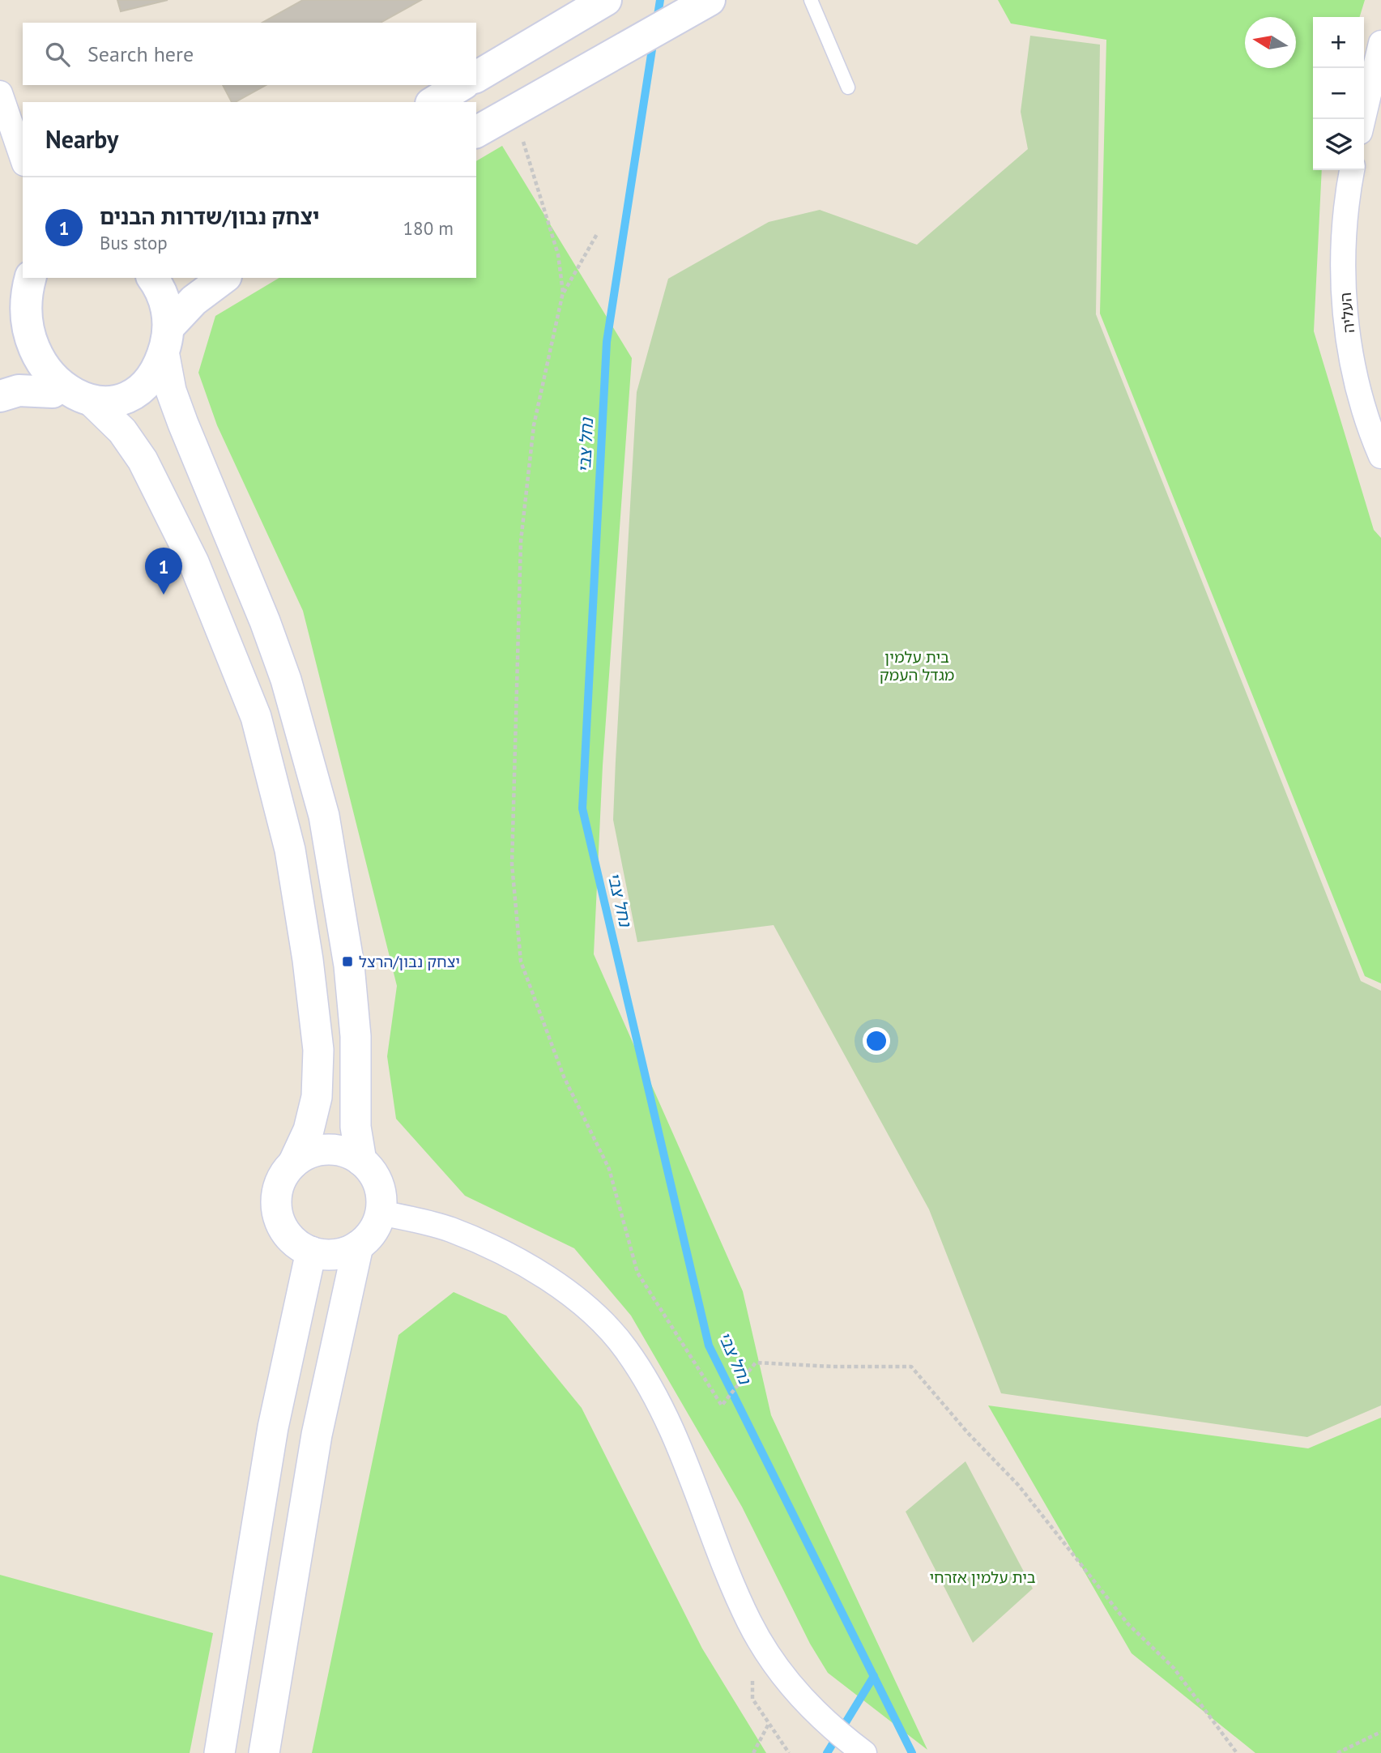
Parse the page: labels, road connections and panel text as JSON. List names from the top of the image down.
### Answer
{
  "streets": {
    "street": ["העליה"]
  },
  "water": ["נחל צבי"],
  "parks": ["בית עלמין מגדל העמק", "בית עלמין אזרחי"],
  "places": {
    "transit": ["יצחק נבון/הרצל"]
  },
  "north": "left",
  "page": {
    "map_buttons": ["+", "−"],
    "search": "Search here",
    "heading": "Nearby",
    "list": [
      {
        "mark": "1",
        "name": "יצחק נבון/שדרות הבנים",
        "note": "Bus stop",
        "value": "180 m"
      }
    ],
    "pins": "1"
  }
}
